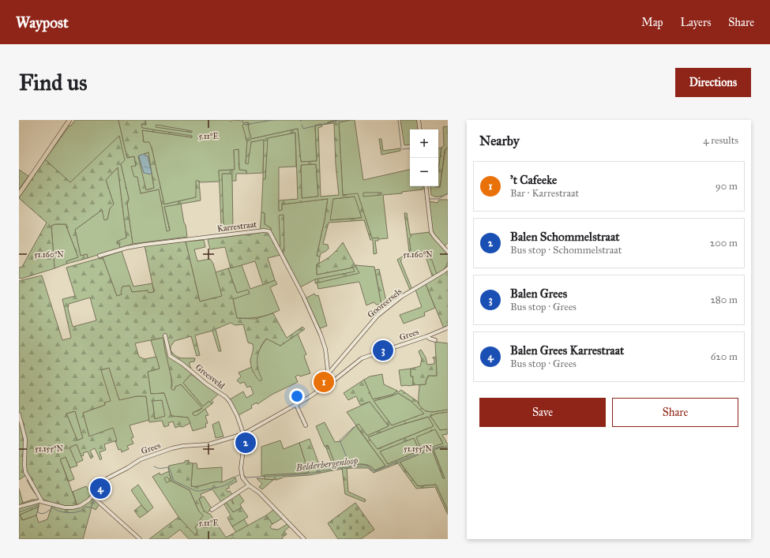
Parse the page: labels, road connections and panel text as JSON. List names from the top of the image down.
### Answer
{
  "streets": {
    "street": [
      "Karrestraat",
      "Gooreersels",
      "Grees",
      "Greesveld"
    ]
  },
  "crossings": [
    ["Karrestraat", "Gooreersels"],
    ["Karrestraat", "Grees"],
    ["Grees", "Greesveld"]
  ],
  "water": ["Belderbergenloop"],
  "page": {
    "header": "Waypost",
    "nav": ["Map", "Layers", "Share"],
    "buttons": [
      "Directions",
      ["Save", "Share"]
    ],
    "title": "Find us",
    "heading": ["Nearby", "4 results"],
    "map_buttons": ["+", "−"],
    "list": [
      {
        "mark": "1",
        "name": "'t Cafeeke",
        "note": "Bar · Karrestraat",
        "value": "90 m"
      },
      {
        "mark": "2",
        "name": "Balen Schommelstraat",
        "note": "Bus stop · Schommelstraat",
        "value": "200 m"
      },
      {
        "mark": "3",
        "name": "Balen Grees",
        "note": "Bus stop · Grees",
        "value": "280 m"
      },
      {
        "mark": "4",
        "name": "Balen Grees Karrestraat",
        "note": "Bus stop · Grees",
        "value": "620 m"
      }
    ],
    "pins": [
      "3",
      "1",
      "2",
      "4"
    ]
  },
  "coordinates": ["5.11°E", "51.160°N", "51.155°N"]
}
